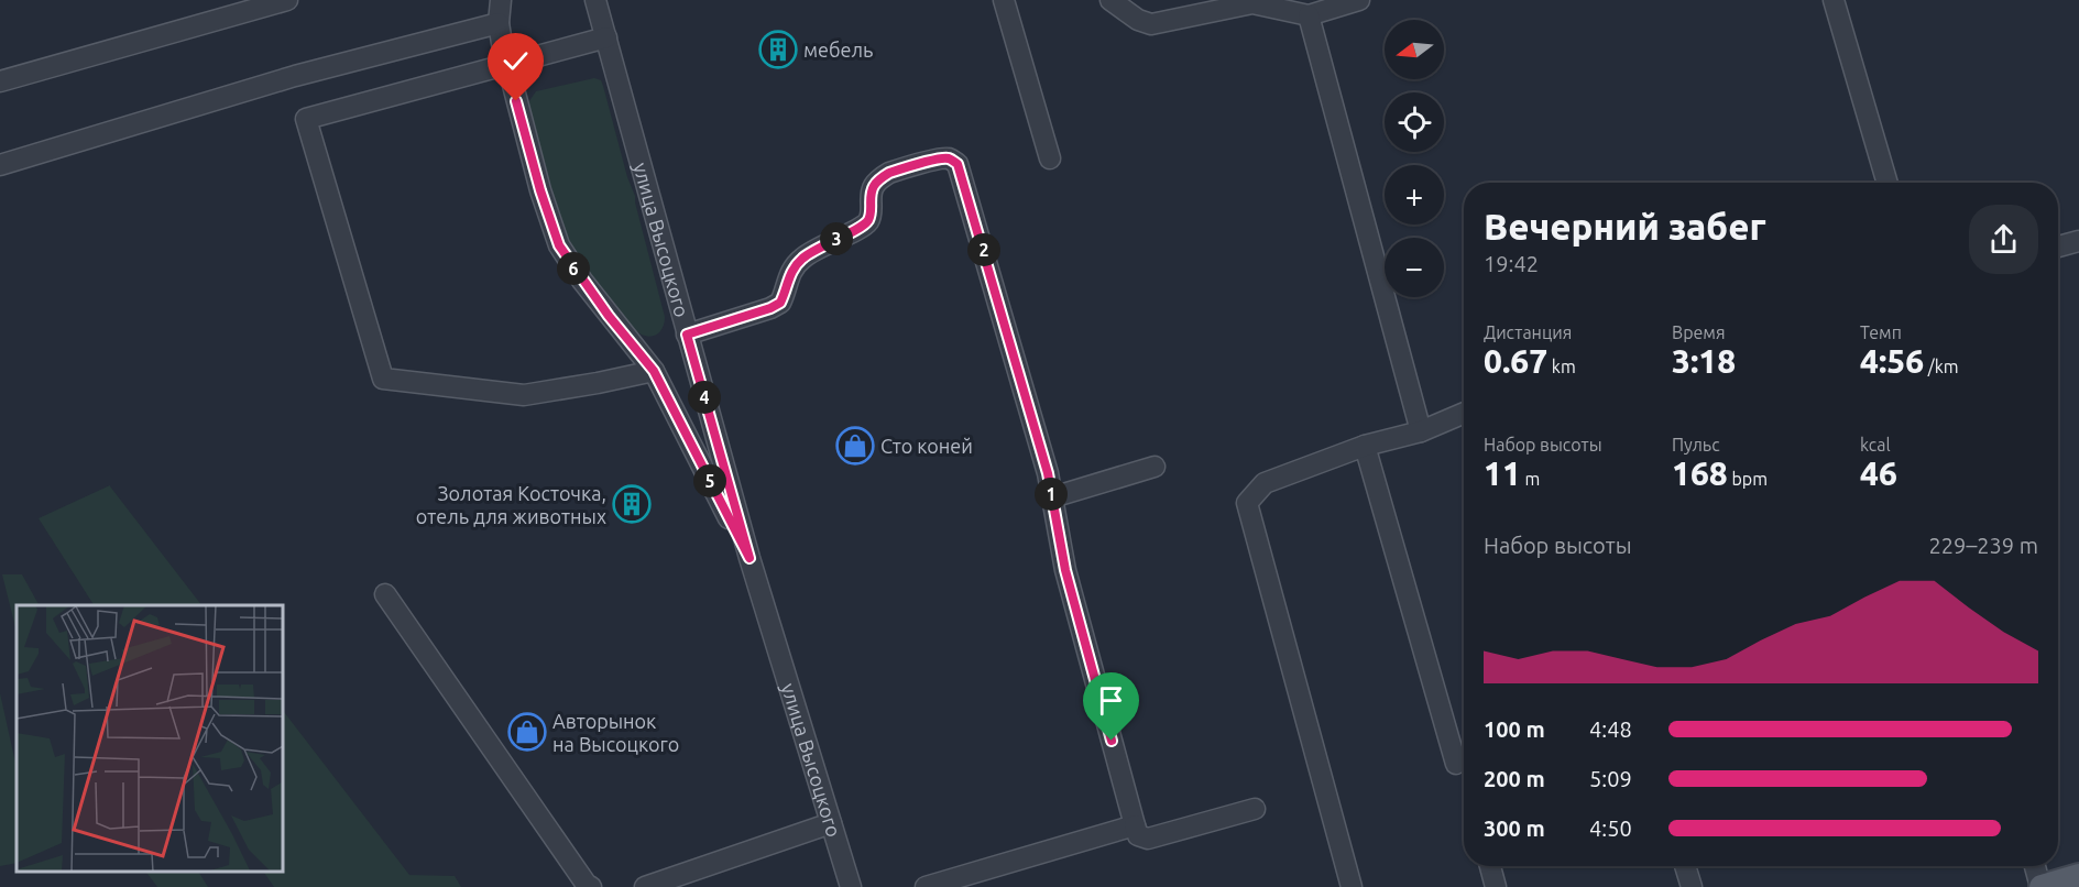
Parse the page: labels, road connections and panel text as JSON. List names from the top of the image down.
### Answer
{
  "streets": {
    "street": ["улица Высоцкого"]
  },
  "places": {
    "building": ["мебель", "Золотая Косточка, отель для животных"],
    "shop": ["Сто коней", "Авторынок на Высоцкого"]
  },
  "north": "left",
  "page": {
    "map_buttons": ["+", "−"],
    "heading": ["Вечерний забег", "19:42"],
    "pins": [
      "3",
      "2",
      "6",
      "4",
      "5",
      "1"
    ],
    "stats": [
      ["Дистанция", "0.67 km"],
      ["Время", "3:18"],
      ["Темп", "4:56 /km"],
      ["Набор высоты", "11 m"],
      ["Пульс", "168 bpm"],
      ["kcal", "46"]
    ],
    "chart": ["Набор высоты", "229–239 m"],
    "list": [
      {
        "name": "100 m",
        "note": "4:48"
      },
      {
        "name": "200 m",
        "note": "5:09"
      },
      {
        "name": "300 m",
        "note": "4:50"
      }
    ]
  }
}
